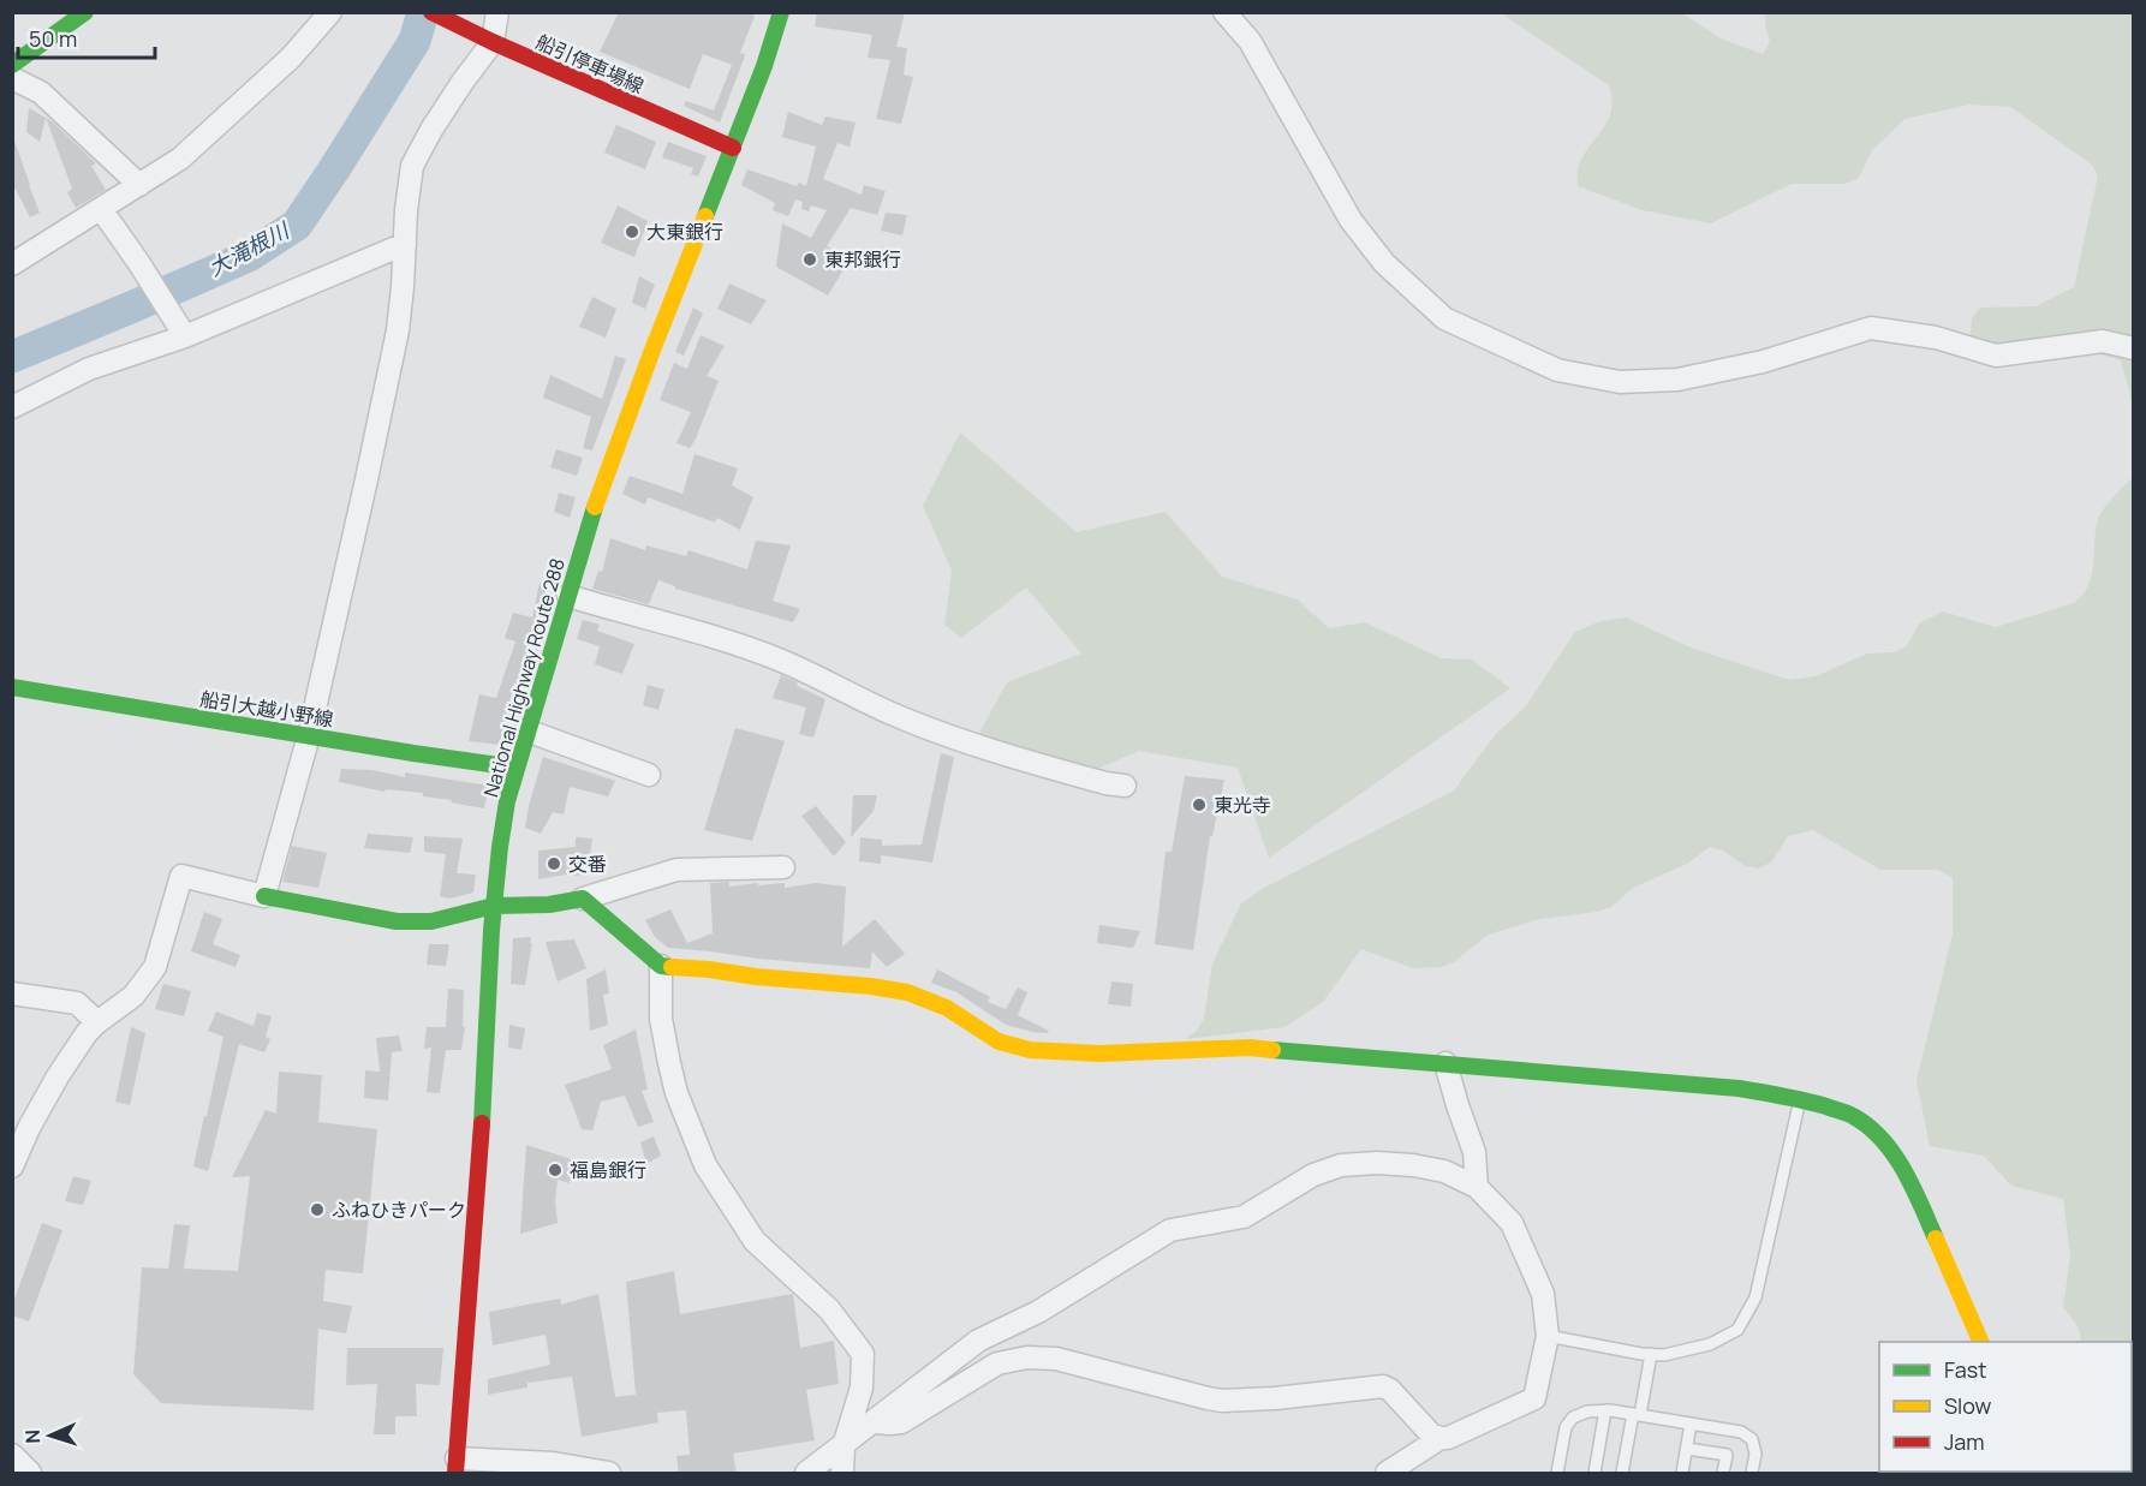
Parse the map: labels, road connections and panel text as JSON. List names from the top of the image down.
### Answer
{
  "streets": {
    "main road": ["船引停車場線", "National Highway Route 288", "船引大越小野線"]
  },
  "crossings": [
    ["船引停車場線", "National Highway Route 288"],
    ["National Highway Route 288", "船引大越小野線"]
  ],
  "water": ["大滝根川"],
  "places": [
    "大東銀行",
    "東邦銀行",
    "東光寺",
    "交番",
    "福島銀行",
    "ふねひきパーク"
  ],
  "legend": ["Fast", "Slow", "Jam"],
  "scale_bar": "50 m",
  "north": "left"
}
